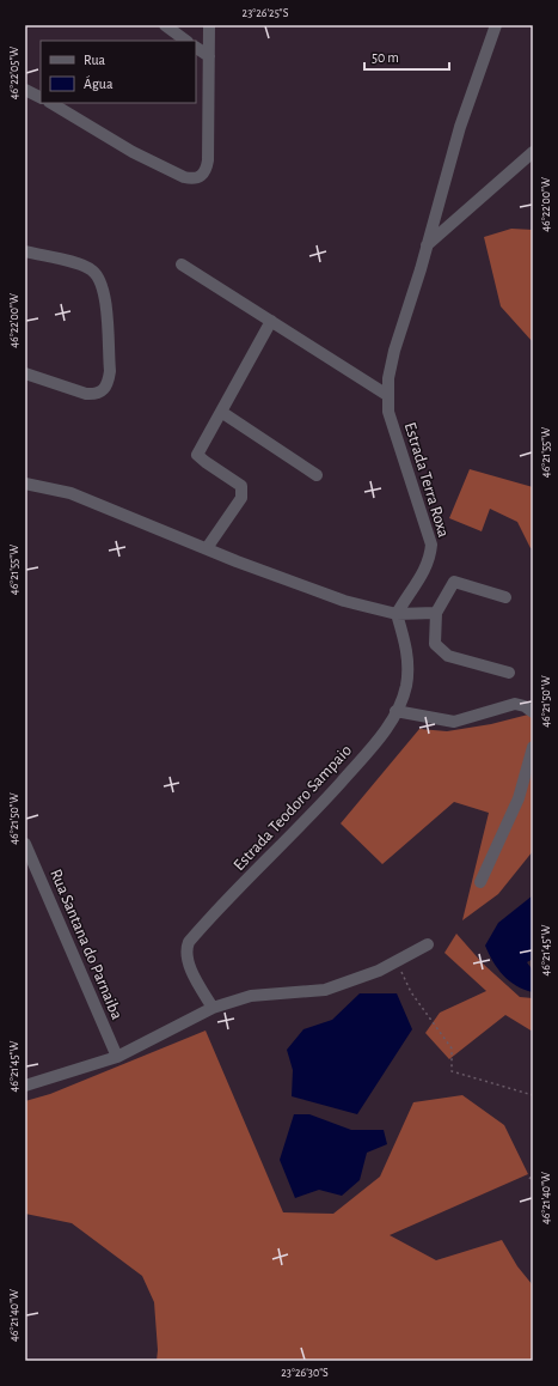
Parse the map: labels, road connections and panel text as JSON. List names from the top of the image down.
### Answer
{
  "streets": {
    "street": ["Estrada Terra Roxa", "Estrada Teodoro Sampaio", "Rua Santana do Parnaiba"]
  },
  "crossings": [
    ["Estrada Terra Roxa", "Estrada Teodoro Sampaio"]
  ],
  "legend": ["Rua", "Água"],
  "scale_bar": "50 m",
  "coordinates": [
    "23°26'25\"S",
    "46°22'05\"W",
    "46°22'00\"W",
    "46°21'55\"W",
    "46°21'50\"W",
    "46°21'45\"W",
    "46°21'40\"W",
    "23°26'30\"S"
  ]
}
